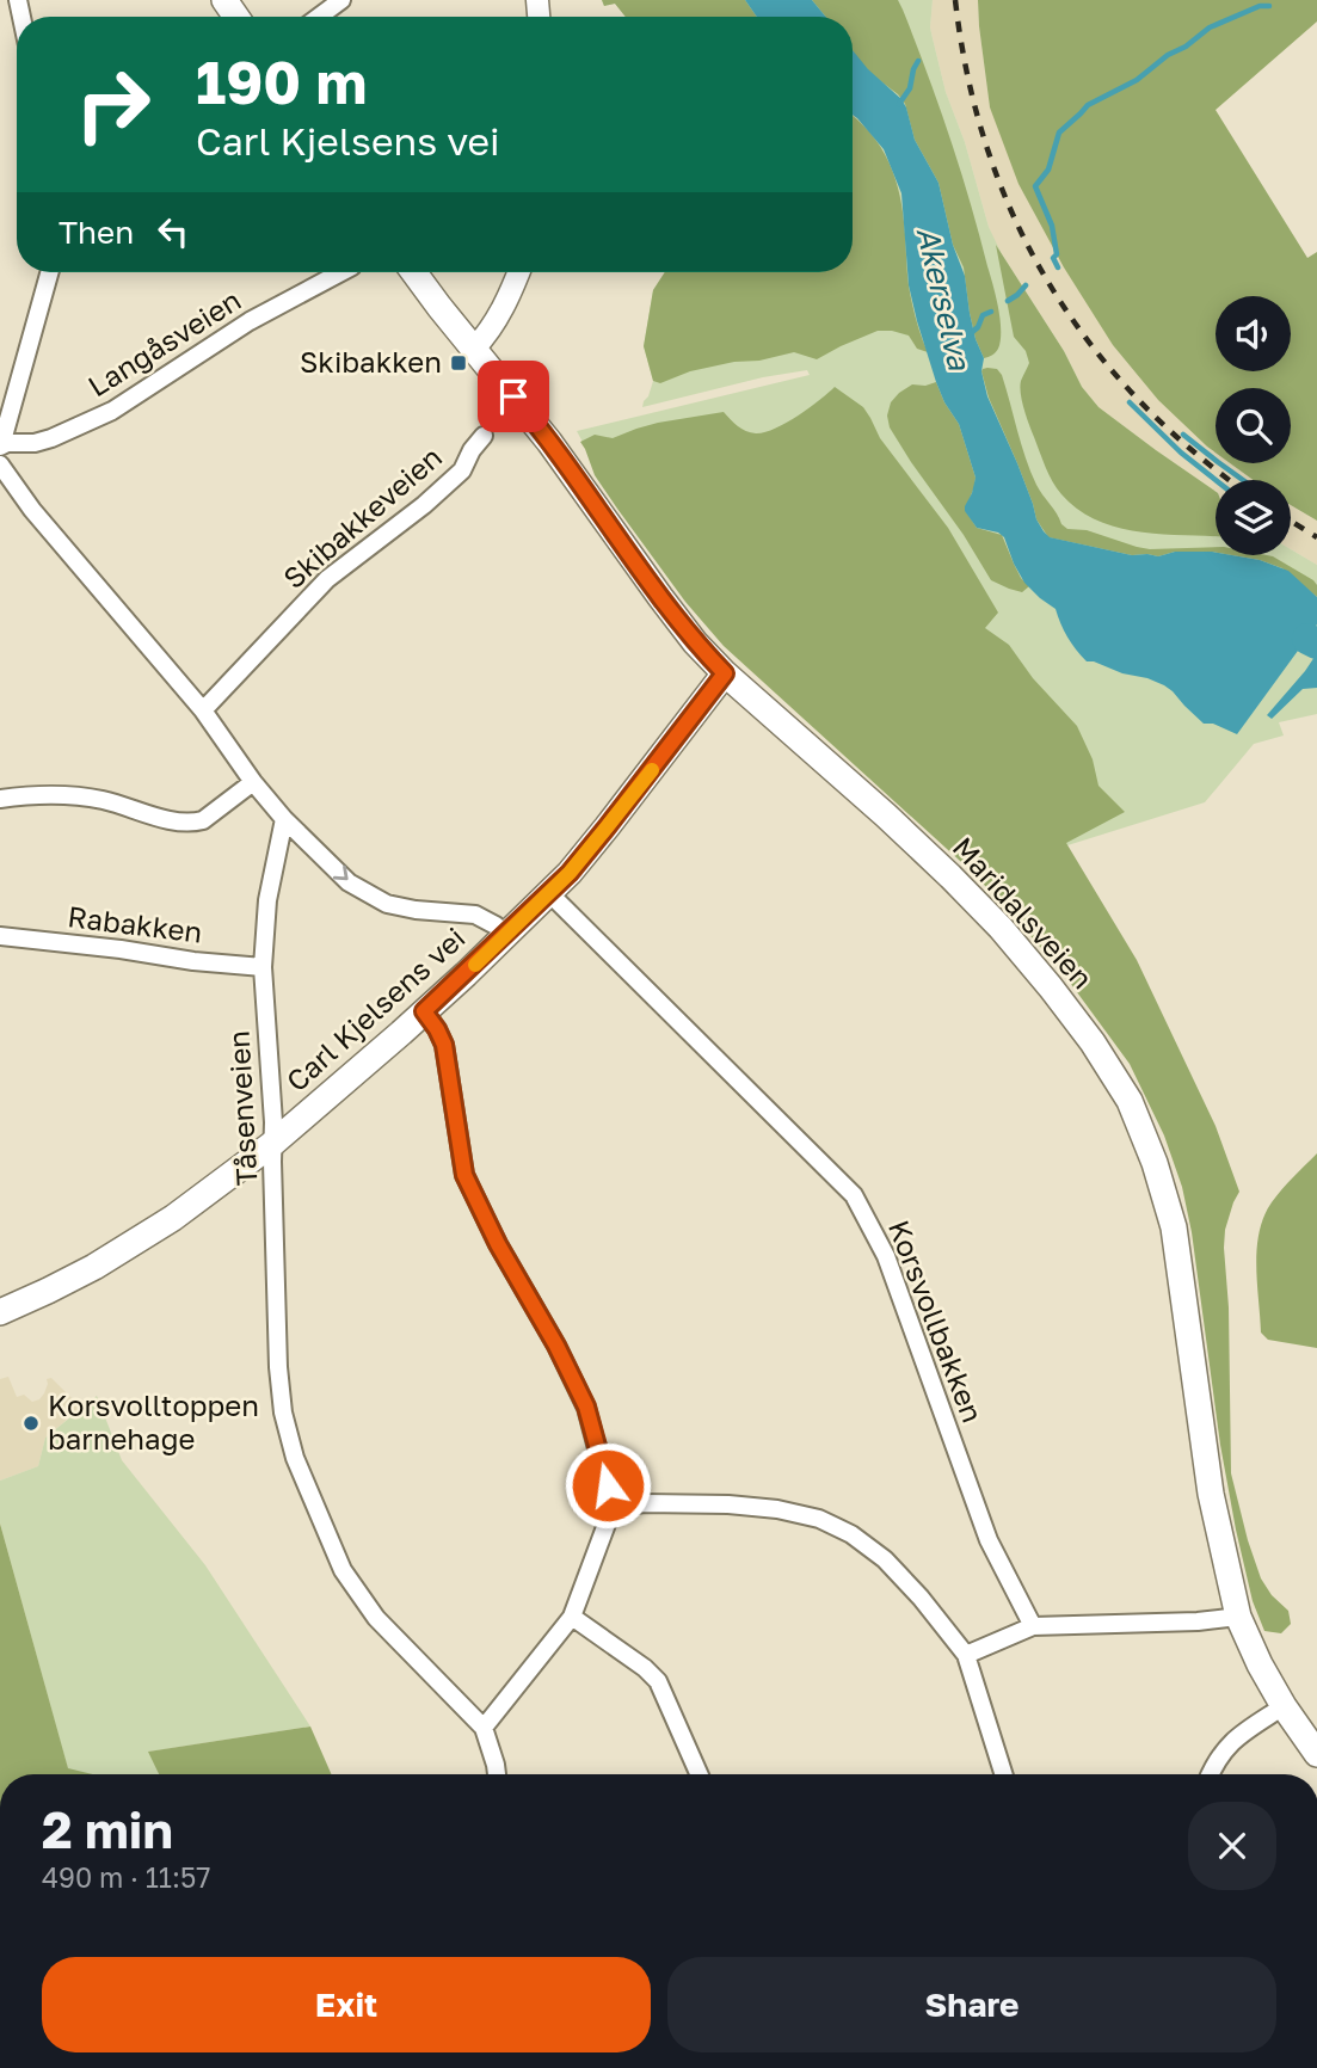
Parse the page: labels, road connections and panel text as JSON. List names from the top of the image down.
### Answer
{
  "streets": {
    "main road": ["Maridalsveien", "Carl Kjelsens vei"],
    "street": [
      "Langåsveien",
      "Skibakkeveien",
      "Rabakken",
      "Tåsenveien",
      "Korsvollbakken"
    ]
  },
  "crossings": [
    ["Maridalsveien", "Carl Kjelsens vei"],
    ["Rabakken", "Tåsenveien"],
    ["Carl Kjelsens vei", "Tåsenveien"],
    ["Carl Kjelsens vei", "Korsvollbakken"]
  ],
  "water": ["Akerselva"],
  "places": {
    "transit": ["Skibakken"],
    "other": ["Korsvolltoppen barnehage"]
  },
  "page": {
    "turn": ["190 m", "Carl Kjelsens vei"],
    "then": "Then",
    "heading": ["2 min", "490 m · 11:57"],
    "buttons": ["Exit", "Share"]
  }
}
